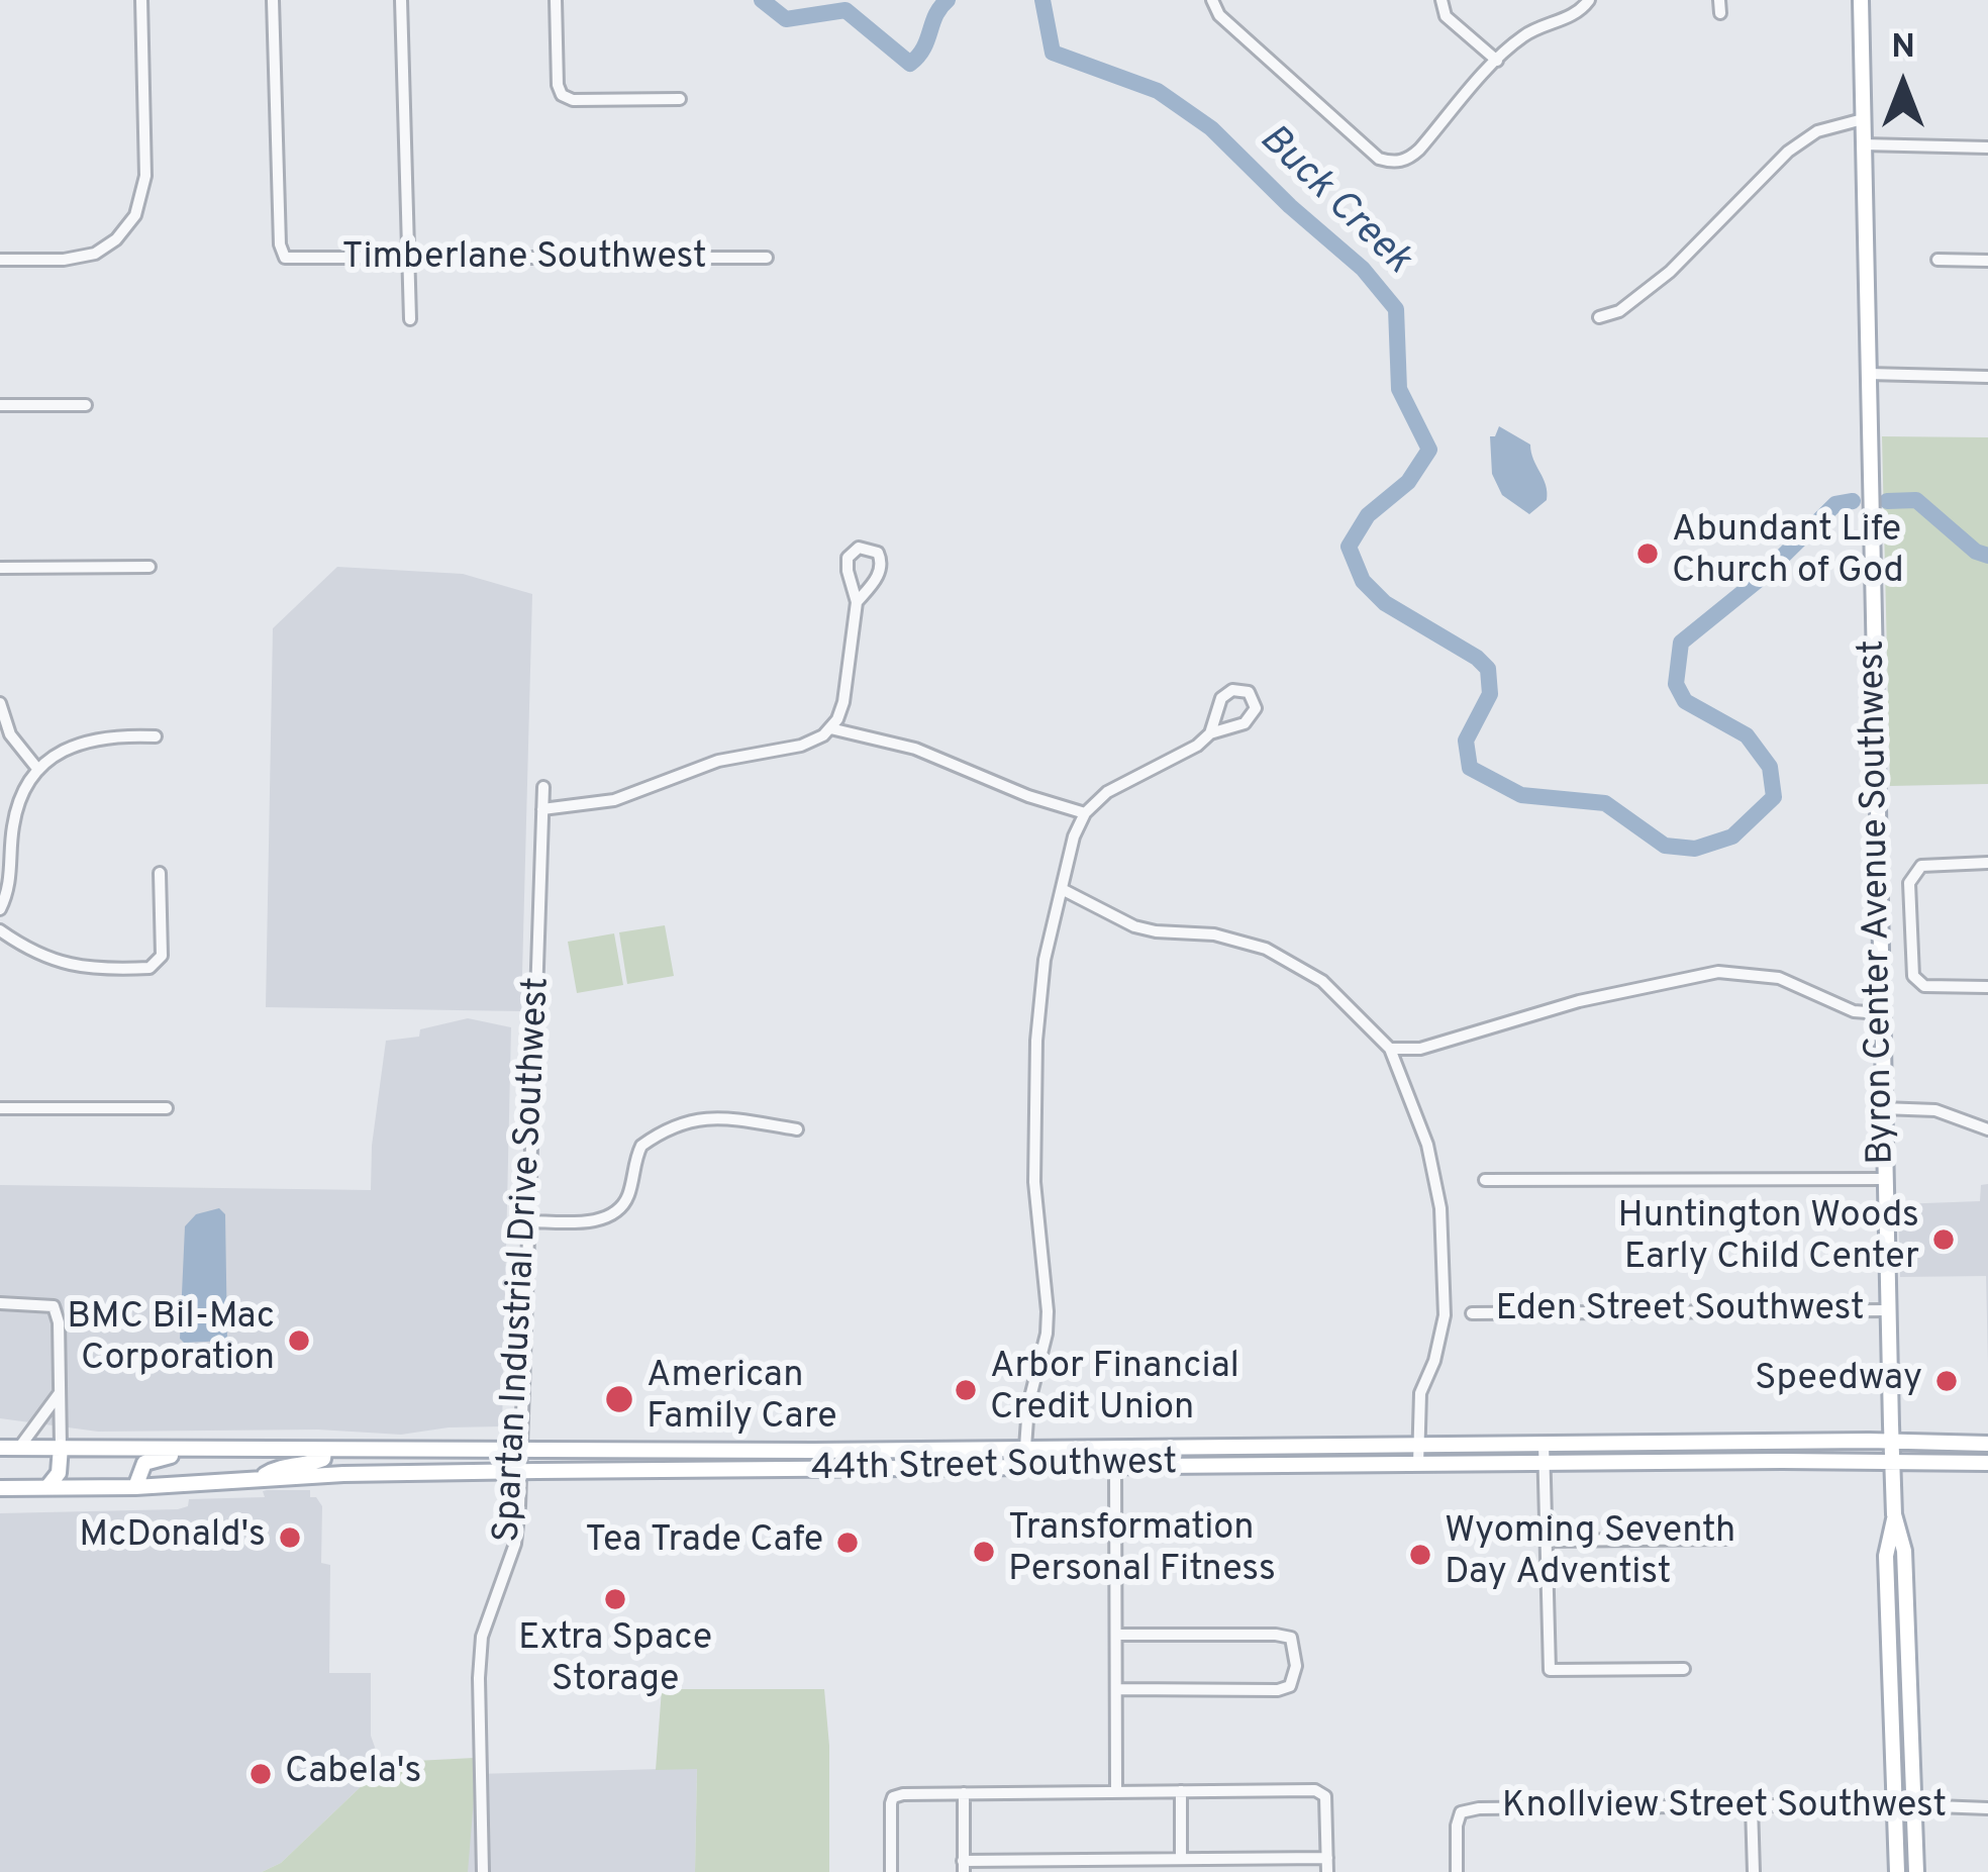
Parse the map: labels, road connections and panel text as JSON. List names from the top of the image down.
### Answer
{
  "streets": {
    "main road": ["Byron Center Avenue Southwest", "44th Street Southwest"],
    "street": [
      "Timberlane Southwest",
      "Spartan Industrial Drive Southwest",
      "Eden Street Southwest",
      "Knollview Street Southwest"
    ]
  },
  "crossings": [
    ["Byron Center Avenue Southwest", "Eden Street Southwest"],
    ["Byron Center Avenue Southwest", "44th Street Southwest"],
    ["Byron Center Avenue Southwest", "Knollview Street Southwest"],
    ["Spartan Industrial Drive Southwest", "44th Street Southwest"]
  ],
  "water": ["Buck Creek"],
  "places": [
    "Abundant Life Church of God",
    "Huntington Woods Early Child Center",
    "BMC Bil-Mac Corporation",
    "Speedway",
    "Arbor Financial Credit Union",
    "American Family Care",
    "McDonald's",
    "Tea Trade Cafe",
    "Transformation Personal Fitness",
    "Wyoming Seventh Day Adventist",
    "Extra Space Storage",
    "Cabela's"
  ],
  "north": "top"
}
